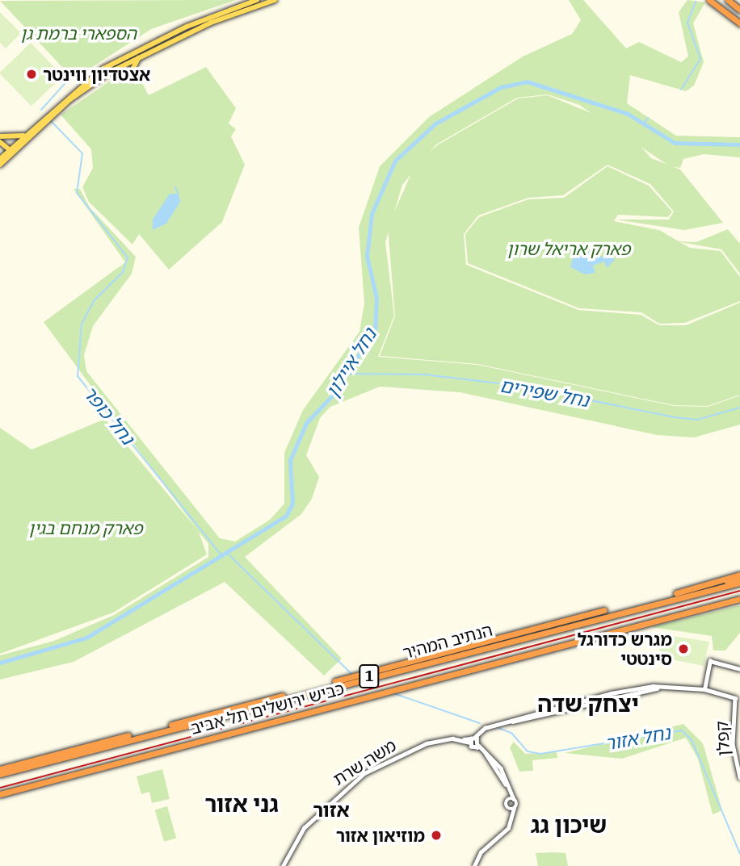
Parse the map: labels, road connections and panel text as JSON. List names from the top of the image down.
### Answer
{
  "streets": {
    "highway": ["הנתיב המהיר", "1", "כביש ירושלים תל אביב"],
    "street": ["קפלן", "משה שרת"]
  },
  "crossings": [
    ["הנתיב המהיר", "כביש ירושלים תל אביב"]
  ],
  "districts": [
    "יצחק שדה",
    "גני אזור",
    "אזור",
    "שיכון גג"
  ],
  "water": [
    "נחל איילון",
    "נחל שפירים",
    "נחל כופר",
    "נחל אזור"
  ],
  "parks": ["הספארי ברמת גן", "פארק אריאל שרון", "פארק מנחם בגין"],
  "places": ["אצטדיון ווינטר", "מגרש כדורגל סינטטי", "מוזיאון אזור"]
}
